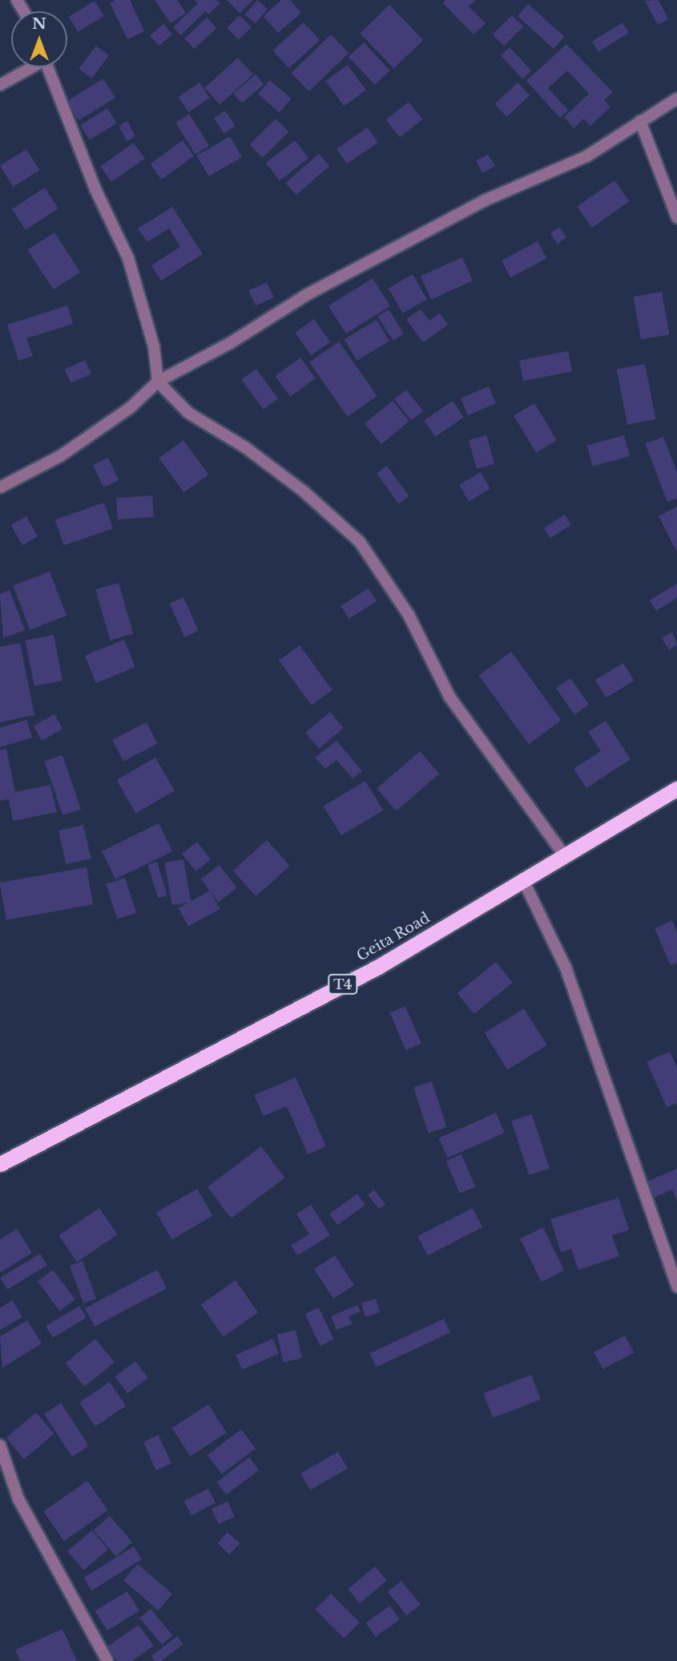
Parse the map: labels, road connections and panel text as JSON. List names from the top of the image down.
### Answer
{
  "streets": {
    "highway": ["Geita Road", "T4"]
  },
  "north": "top"
}
